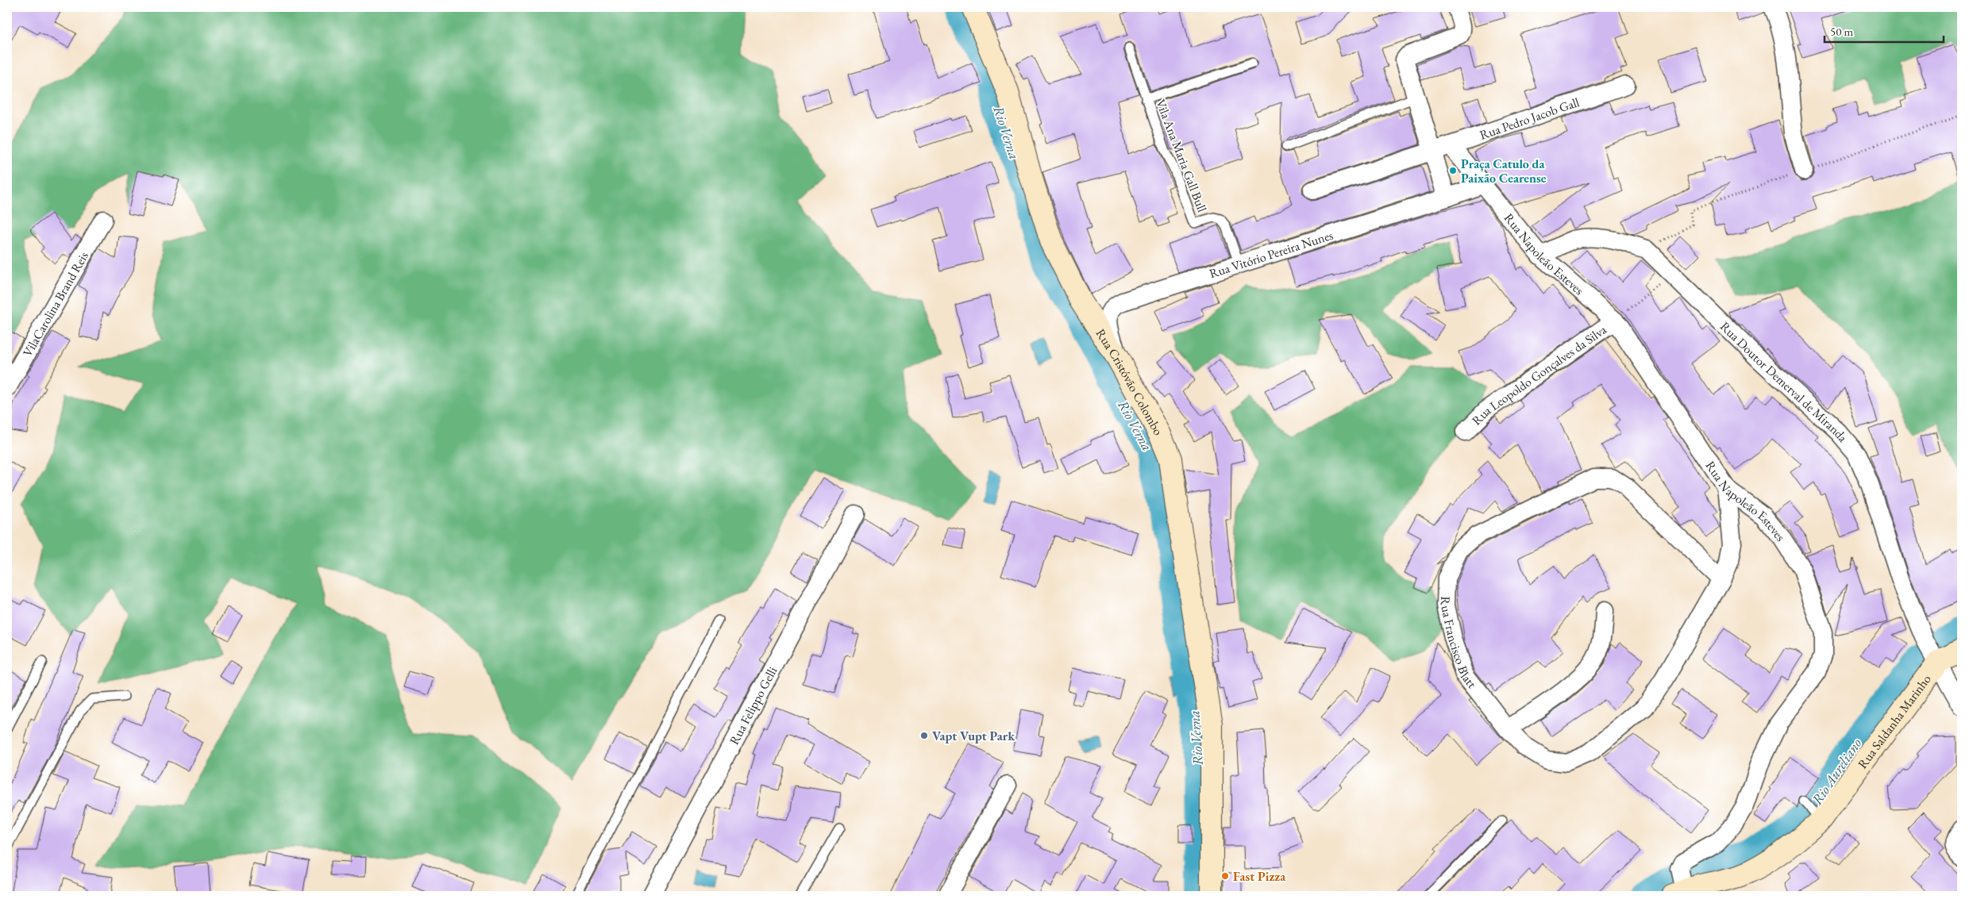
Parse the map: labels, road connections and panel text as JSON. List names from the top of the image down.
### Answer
{
  "streets": {
    "main road": ["Rua Cristóvão Colombo", "Rua Saldanha Marinho"],
    "street": [
      "Rua Pedro Jacob Gall",
      "Rua Napoleão Esteves",
      "Rua Vitório Pereira Nunes",
      "VilaCarolina Brand Reis",
      "Rua Leopoldo Gonçalves da Silva",
      "Rua Doutor Demerval de Miranda",
      "Rua Francisco Blatt",
      "Rua Felippo Gelli"
    ],
    "lane": ["Vila Ana Maria Gall Bull"]
  },
  "crossings": [
    ["Rua Pedro Jacob Gall", "Rua Napoleão Esteves"],
    ["Vila Ana Maria Gall Bull", "Rua Vitório Pereira Nunes"],
    ["Rua Napoleão Esteves", "Rua Vitório Pereira Nunes"],
    ["Rua Napoleão Esteves", "Rua Leopoldo Gonçalves da Silva"],
    ["Rua Napoleão Esteves", "Rua Doutor Demerval de Miranda"],
    ["Rua Napoleão Esteves", "Rua Francisco Blatt"],
    ["Rua Napoleão Esteves", "Rua Saldanha Marinho"],
    ["Rua Vitório Pereira Nunes", "Rua Cristóvão Colombo"],
    ["Rua Doutor Demerval de Miranda", "Rua Saldanha Marinho"]
  ],
  "water": ["Rio Verna", "Rio Aureliano"],
  "places": ["Praça Catulo da Paixão Cearense", "Vapt Vupt Park", "Fast Pizza"],
  "scale_bar": "50 m"
}
